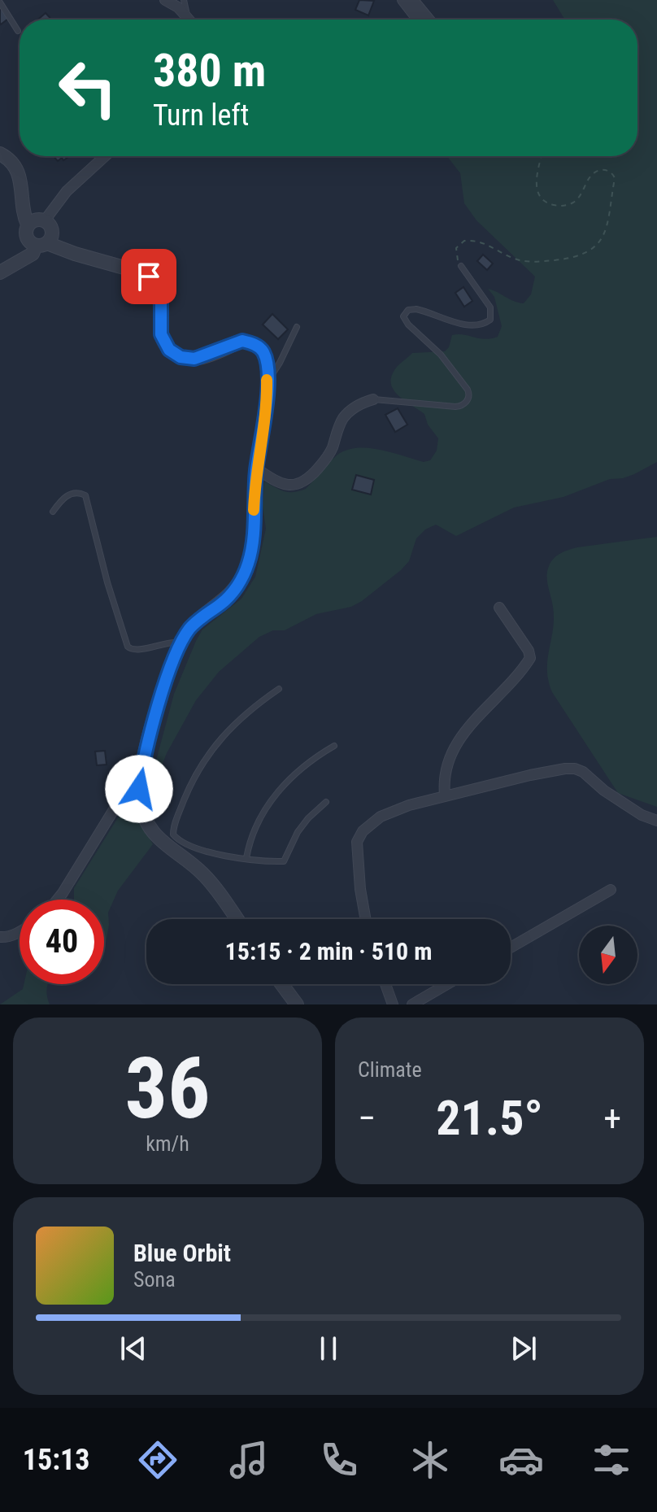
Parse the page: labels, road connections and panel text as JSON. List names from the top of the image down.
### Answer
{
  "north": "bottom",
  "page": {
    "turn": ["380 m", "Turn left"],
    "limit": "40",
    "trip": "15:15 · 2 min · 510 m",
    "tile": [
      ["36", "km/h"],
      "Climate"
    ],
    "heat": ["−", "21.5°", "+"],
    "song": ["Blue Orbit", "Sona"],
    "tabs": "15:13"
  }
}
